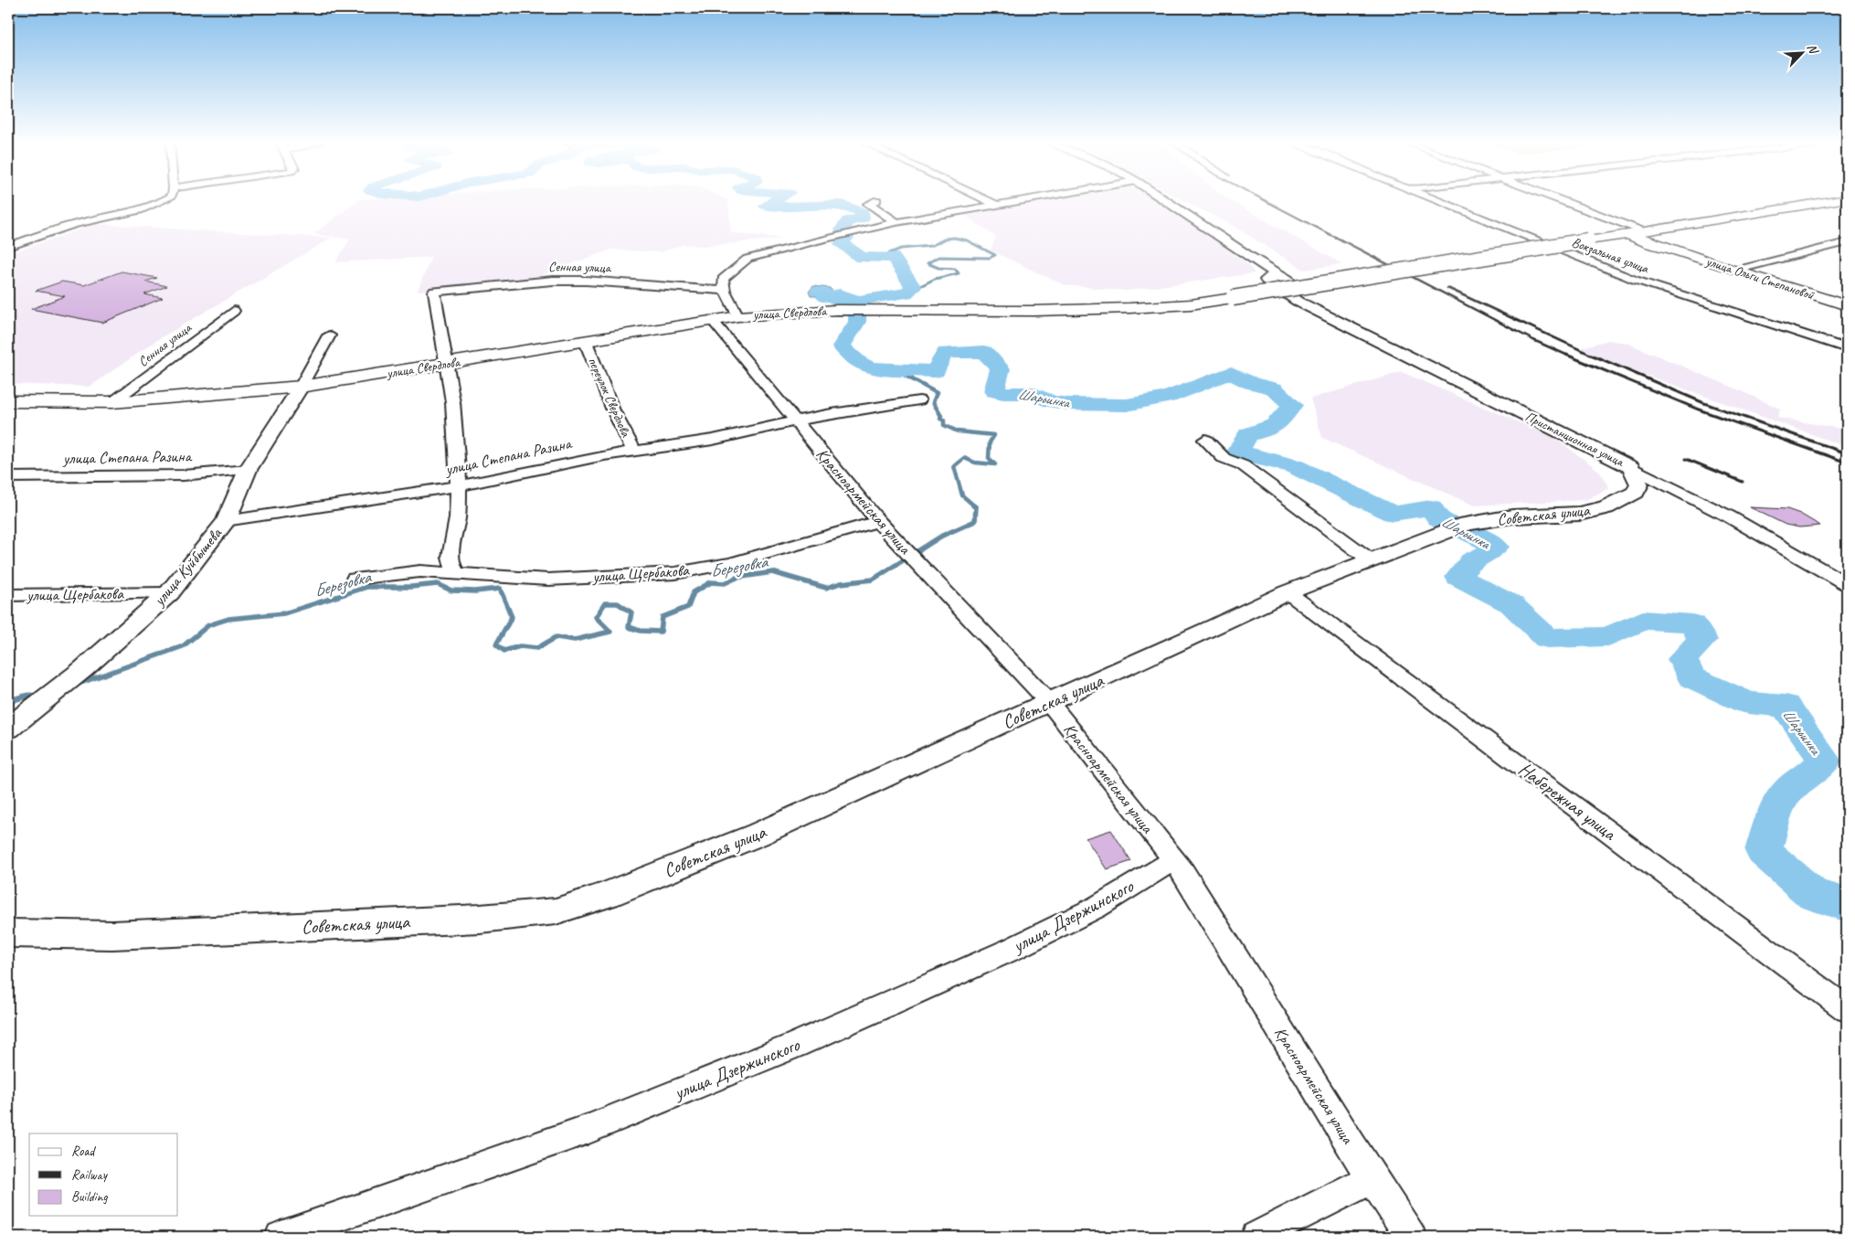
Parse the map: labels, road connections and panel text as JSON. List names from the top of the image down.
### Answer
{
  "streets": {
    "main road": ["улица Ольги Степановой", "улица Свердлова"],
    "street": [
      "Вокзальная улица",
      "Сенная улица",
      "переулок Свердлова",
      "Пристанционная улица",
      "улица Степана Разина",
      "Красноармейская улица",
      "Советская улица",
      "улица Куйбышева",
      "улица Щербакова",
      "Набережная улица",
      "улица Дзержинского"
    ]
  },
  "crossings": [
    ["Сенная улица", "улица Свердлова"],
    ["улица Свердлова", "переулок Свердлова"],
    ["улица Свердлова", "Красноармейская улица"],
    ["улица Свердлова", "улица Куйбышева"],
    ["переулок Свердлова", "улица Степана Разина"],
    ["улица Степана Разина", "Красноармейская улица"],
    ["улица Степана Разина", "улица Куйбышева"],
    ["Красноармейская улица", "Советская улица"],
    ["Красноармейская улица", "улица Щербакова"],
    ["Красноармейская улица", "улица Дзержинского"],
    ["Советская улица", "Набережная улица"],
    ["улица Куйбышева", "улица Щербакова"]
  ],
  "water": ["Шарьинка", "Березовка"],
  "legend": ["Road", "Railway", "Building"],
  "north": "top right"
}
